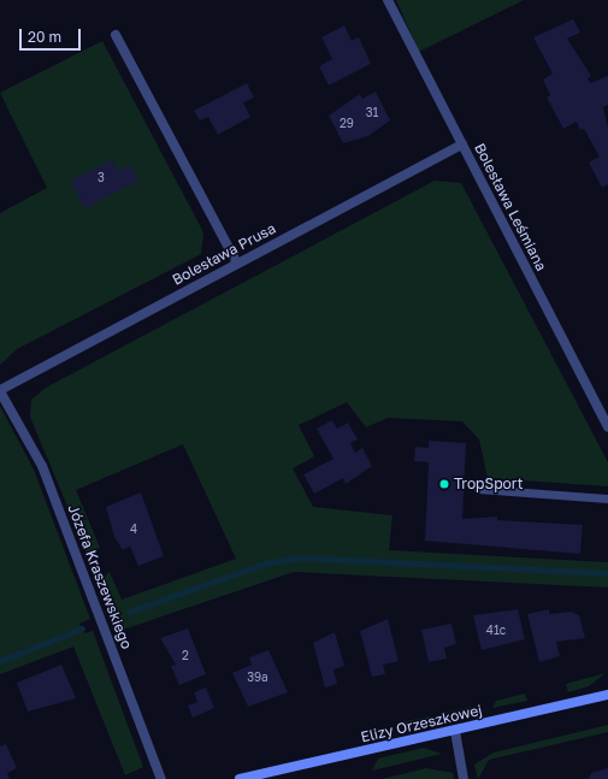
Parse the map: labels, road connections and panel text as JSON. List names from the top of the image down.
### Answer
{
  "streets": {
    "street": [
      "Bolesława Leśmiana",
      "Bolesława Prusa",
      "Józefa Kraszewskiego",
      "Elizy Orzeszkowej"
    ]
  },
  "crossings": [
    ["Bolesława Leśmiana", "Bolesława Prusa"],
    ["Bolesława Prusa", "Józefa Kraszewskiego"]
  ],
  "places": ["TropSport"],
  "house_numbers": [
    "31",
    "29",
    "3",
    "4",
    "41c",
    "2",
    "39a"
  ],
  "scale_bar": "20 m"
}
